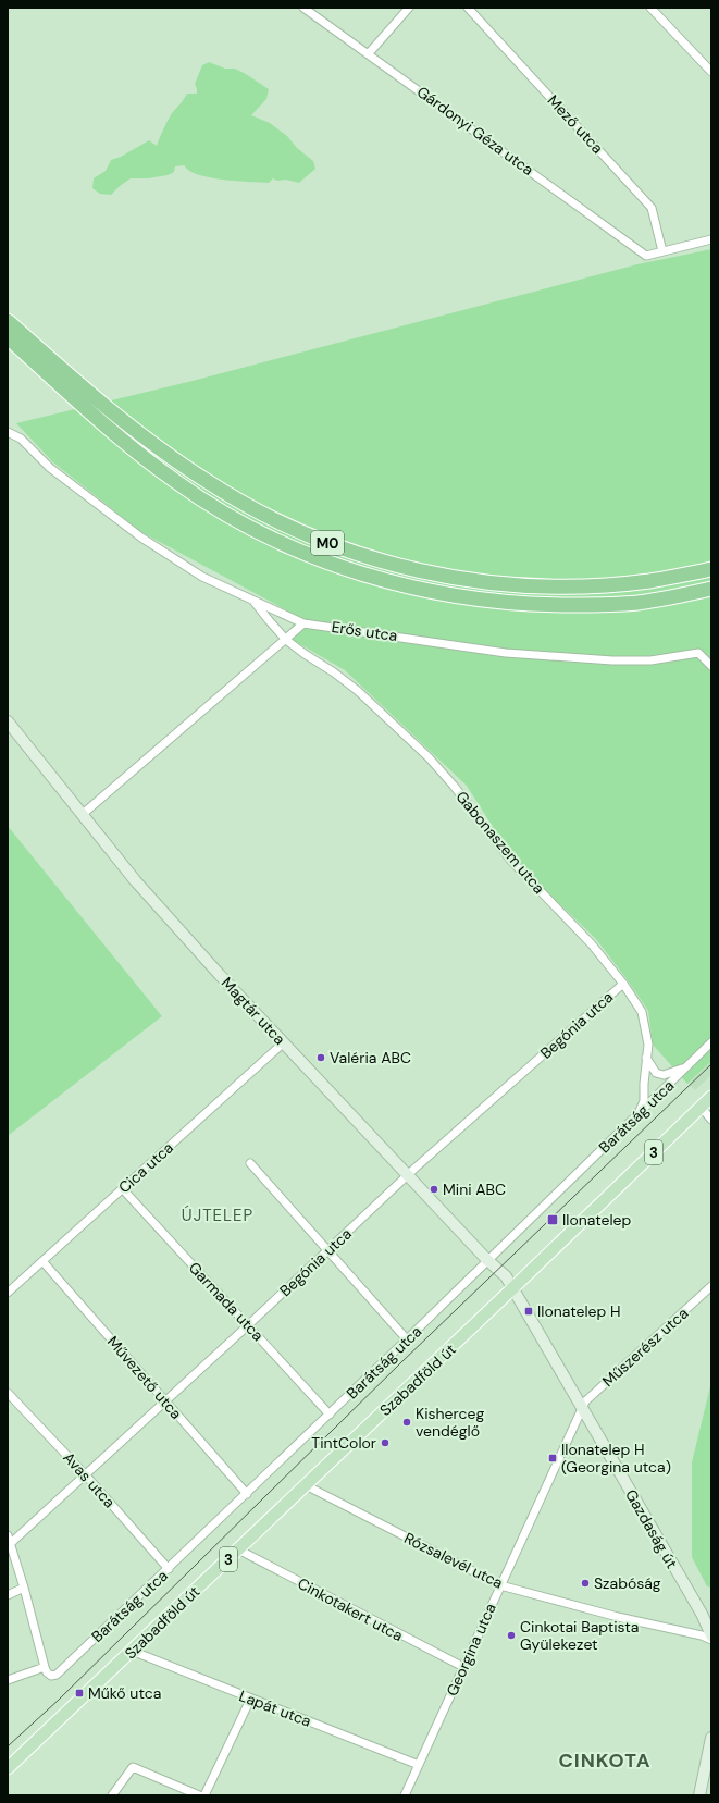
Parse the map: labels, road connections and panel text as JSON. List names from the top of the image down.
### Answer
{
  "streets": {
    "highway": ["M0"],
    "main road": ["3", "Szabadföld út"],
    "street": [
      "Mező utca",
      "Gárdonyi Géza utca",
      "Erős utca",
      "Gabonaszem utca",
      "Magtár utca",
      "Begónia utca",
      "Barátság utca",
      "Cica utca",
      "Garmada utca",
      "Műszerész utca",
      "Művezető utca",
      "Avas utca",
      "Gazdaság út",
      "Rózsalevél utca",
      "Cinkotakert utca",
      "Georgina utca",
      "Lapát utca"
    ]
  },
  "crossings": [
    ["Mező utca", "Gárdonyi Géza utca"],
    ["Gabonaszem utca", "Begónia utca"],
    ["Gabonaszem utca", "Barátság utca"],
    ["Magtár utca", "Begónia utca"],
    ["Magtár utca", "Barátság utca"],
    ["Magtár utca", "Cica utca"],
    ["Magtár utca", "Szabadföld út"],
    ["Magtár utca", "Gazdaság út"],
    ["Begónia utca", "Garmada utca"],
    ["Begónia utca", "Művezető utca"],
    ["Begónia utca", "Avas utca"],
    ["Barátság utca", "Garmada utca"],
    ["Barátság utca", "Művezető utca"],
    ["Barátság utca", "Avas utca"],
    ["Cica utca", "Garmada utca"],
    ["Cica utca", "Művezető utca"],
    ["Műszerész utca", "Gazdaság út"],
    ["Műszerész utca", "Georgina utca"],
    ["Szabadföld út", "Gazdaság út"],
    ["Szabadföld út", "Rózsalevél utca"],
    ["Szabadföld út", "Cinkotakert utca"],
    ["Szabadföld út", "Lapát utca"],
    ["Gazdaság út", "Georgina utca"],
    ["Rózsalevél utca", "Georgina utca"],
    ["Cinkotakert utca", "Georgina utca"],
    ["Georgina utca", "Lapát utca"]
  ],
  "districts": ["ÚJTELEP", "CINKOTA"],
  "places": {
    "other": [
      "Valéria ABC",
      "Mini ABC",
      "Kisherceg vendéglő",
      "TintColor",
      "Szabóság",
      "Cinkotai Baptista Gyülekezet"
    ],
    "transit": [
      "Ilonatelep",
      "Ilonatelep H",
      "Ilonatelep H (Georgina utca)",
      "Műkő utca"
    ]
  }
}
